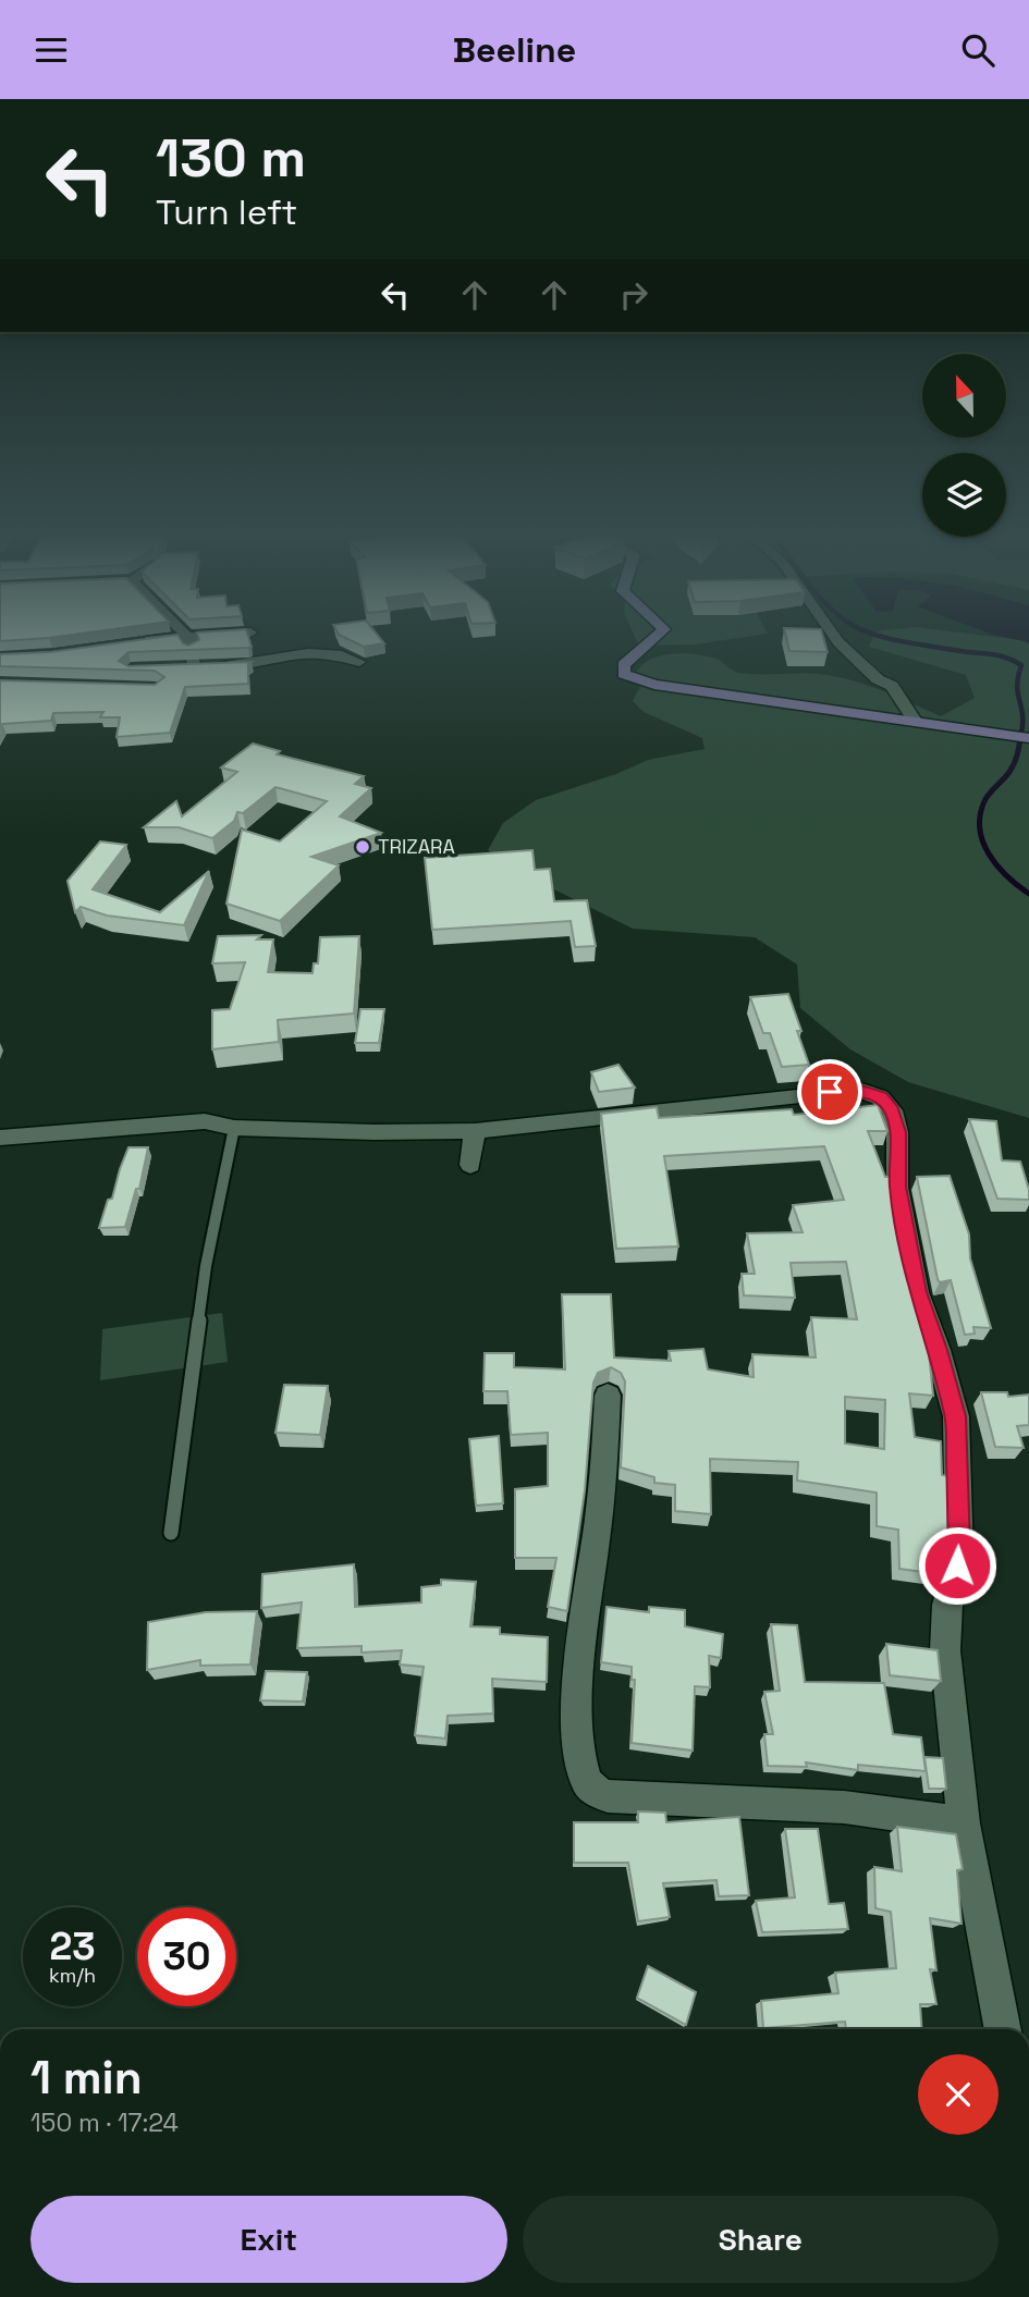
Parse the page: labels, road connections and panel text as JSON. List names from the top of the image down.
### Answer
{
  "places": ["TRIZARA"],
  "north": "top",
  "page": {
    "header": "Beeline",
    "turn": ["130 m", "Turn left"],
    "speed": "23 km/h",
    "limit": "30",
    "heading": ["1 min", "150 m · 17:24"],
    "buttons": ["Exit", "Share"]
  }
}
